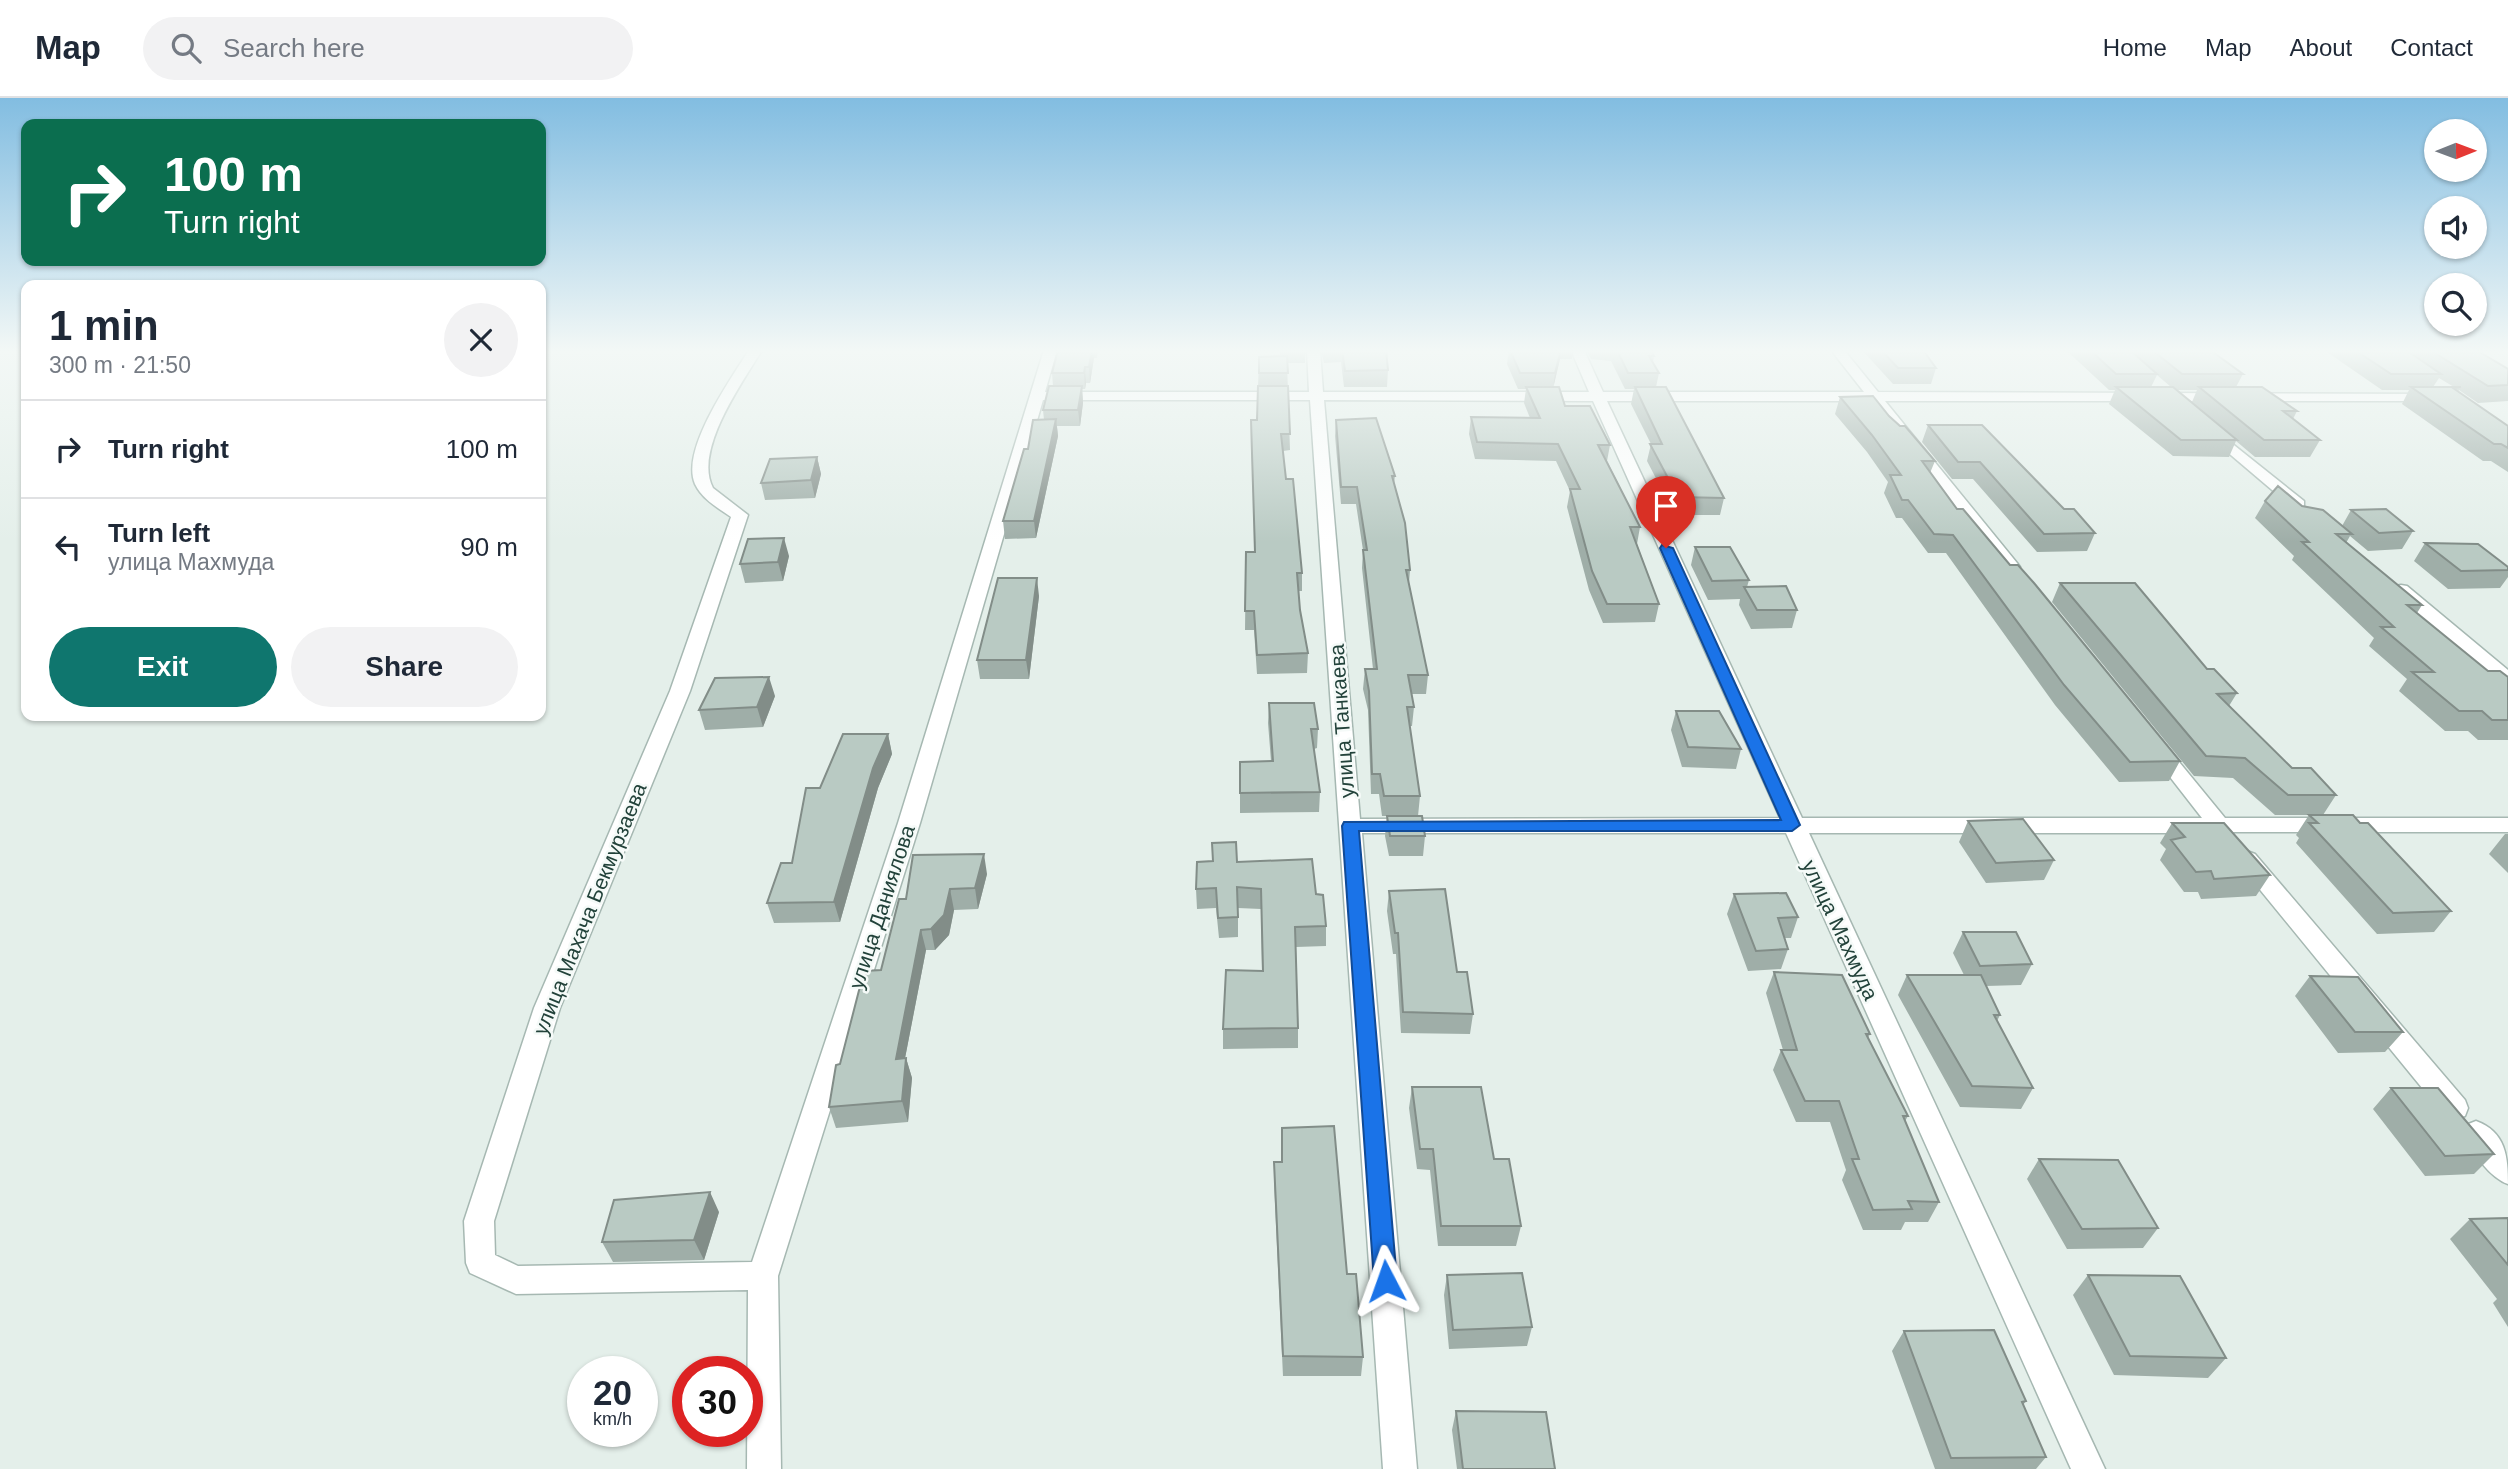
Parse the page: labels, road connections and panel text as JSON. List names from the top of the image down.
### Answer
{
  "streets": {
    "street": [
      "улица Танкаева",
      "улица Даниялова",
      "улица Махача Бекмурзаева",
      "улица Махмуда"
    ]
  },
  "crossings": [
    ["улица Даниялова", "улица Махача Бекмурзаева"]
  ],
  "north": "right",
  "page": {
    "header": "Map",
    "search": "Search here",
    "nav": [
      "Home",
      "Map",
      "About",
      "Contact"
    ],
    "turn": ["100 m", "Turn right"],
    "heading": ["1 min", "300 m · 21:50"],
    "list": [
      {
        "name": "Turn right",
        "value": "100 m"
      },
      {
        "name": "Turn left",
        "note": "улица Махмуда",
        "value": "90 m"
      }
    ],
    "buttons": ["Exit", "Share"],
    "speed": "20 km/h",
    "limit": "30"
  }
}
